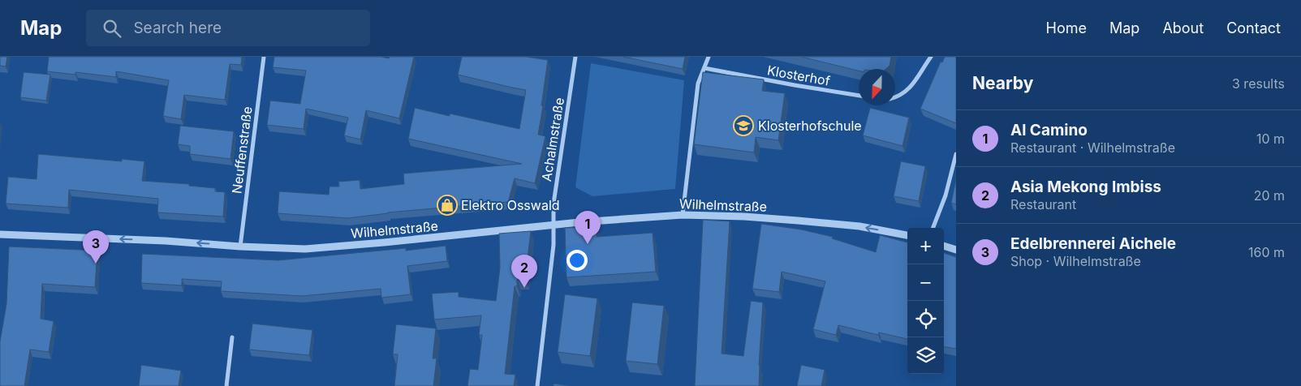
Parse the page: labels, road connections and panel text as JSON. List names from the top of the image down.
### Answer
{
  "streets": {
    "street": [
      "Klosterhof",
      "Achalmstraße",
      "Neuffenstraße",
      "Wilhelmstraße"
    ]
  },
  "crossings": [
    ["Achalmstraße", "Wilhelmstraße"],
    ["Neuffenstraße", "Wilhelmstraße"]
  ],
  "one_way": ["Wilhelmstraße"],
  "places": {
    "school or university": ["Klosterhofschule"],
    "shop": ["Elektro Osswald"]
  },
  "north": "bottom",
  "page": {
    "header": "Map",
    "search": "Search here",
    "nav": [
      "Home",
      "Map",
      "About",
      "Contact"
    ],
    "heading": ["Nearby", "3 results"],
    "list": [
      {
        "mark": "1",
        "name": "Al Camino",
        "note": "Restaurant · Wilhelmstraße",
        "value": "10 m"
      },
      {
        "mark": "2",
        "name": "Asia Mekong Imbiss",
        "note": "Restaurant",
        "value": "20 m"
      },
      {
        "mark": "3",
        "name": "Edelbrennerei Aichele",
        "note": "Shop · Wilhelmstraße",
        "value": "160 m"
      }
    ],
    "pins": ["1", "3", "2"],
    "map_buttons": ["+", "−"]
  }
}
